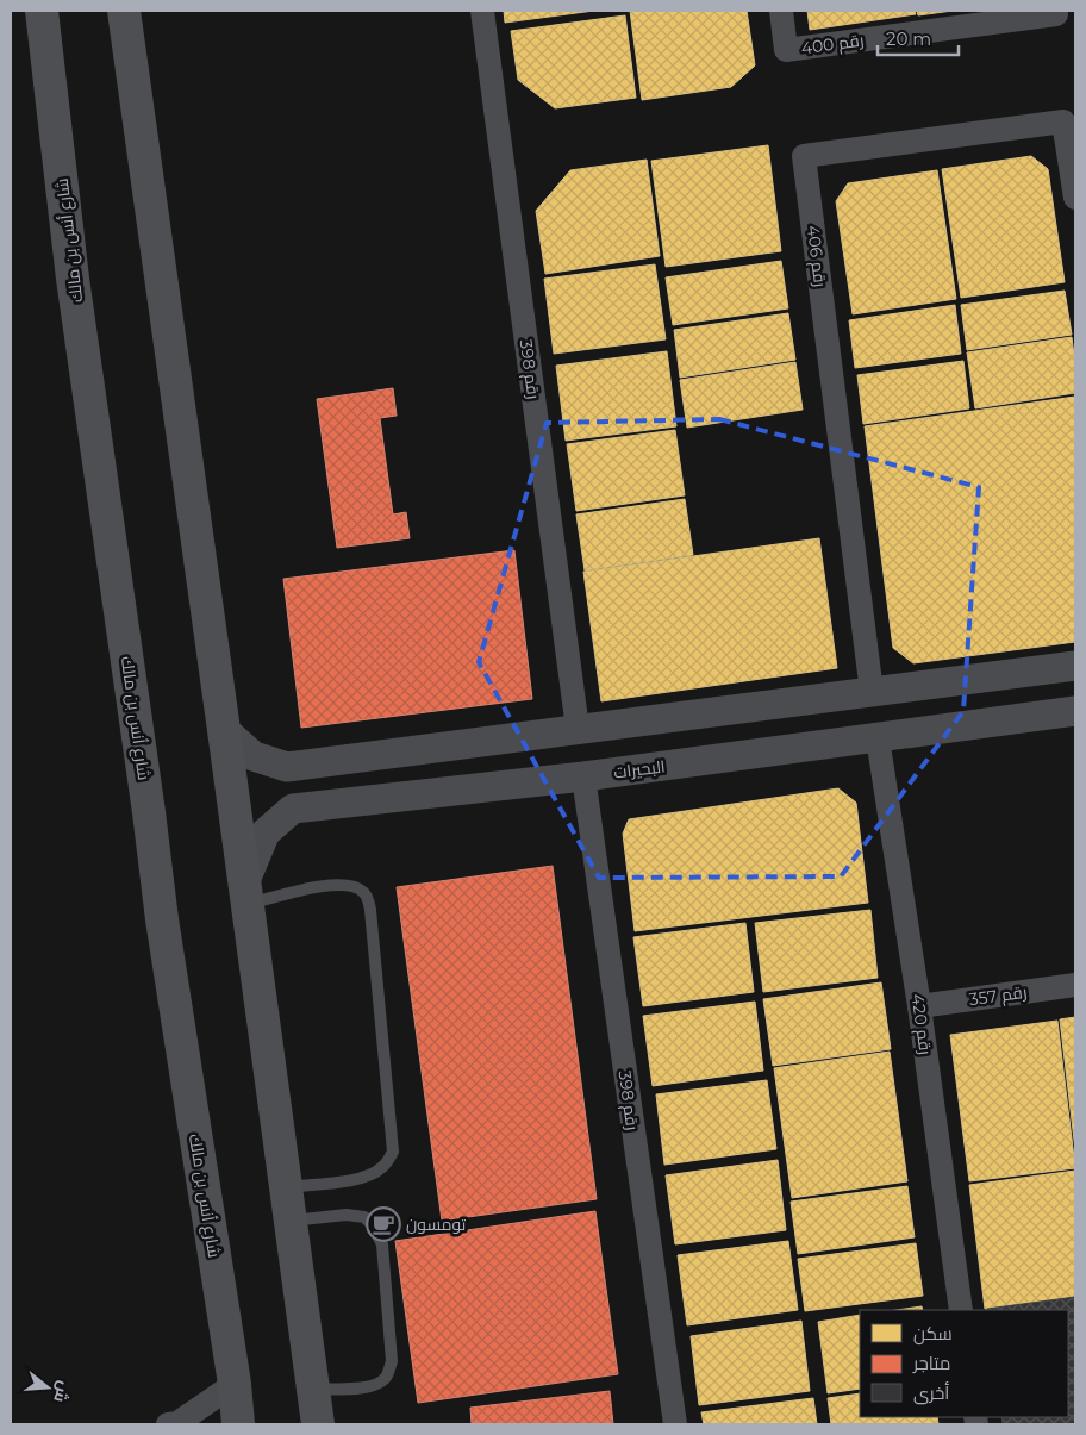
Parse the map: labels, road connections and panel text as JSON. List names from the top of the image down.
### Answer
{
  "streets": {
    "main road": ["شارع أنس بن مالك"],
    "street": [
      "رقم 400",
      "رقم 406",
      "رقم 398",
      "البحيرات",
      "رقم 357",
      "رقم 420"
    ]
  },
  "crossings": [
    ["رقم 398", "البحيرات"],
    ["البحيرات", "رقم 420"],
    ["رقم 357", "رقم 420"]
  ],
  "places": {
    "cafe": ["تومسون"]
  },
  "legend": ["سكن", "متاجر", "أخرى"],
  "scale_bar": "20 m",
  "north": "right"
}
